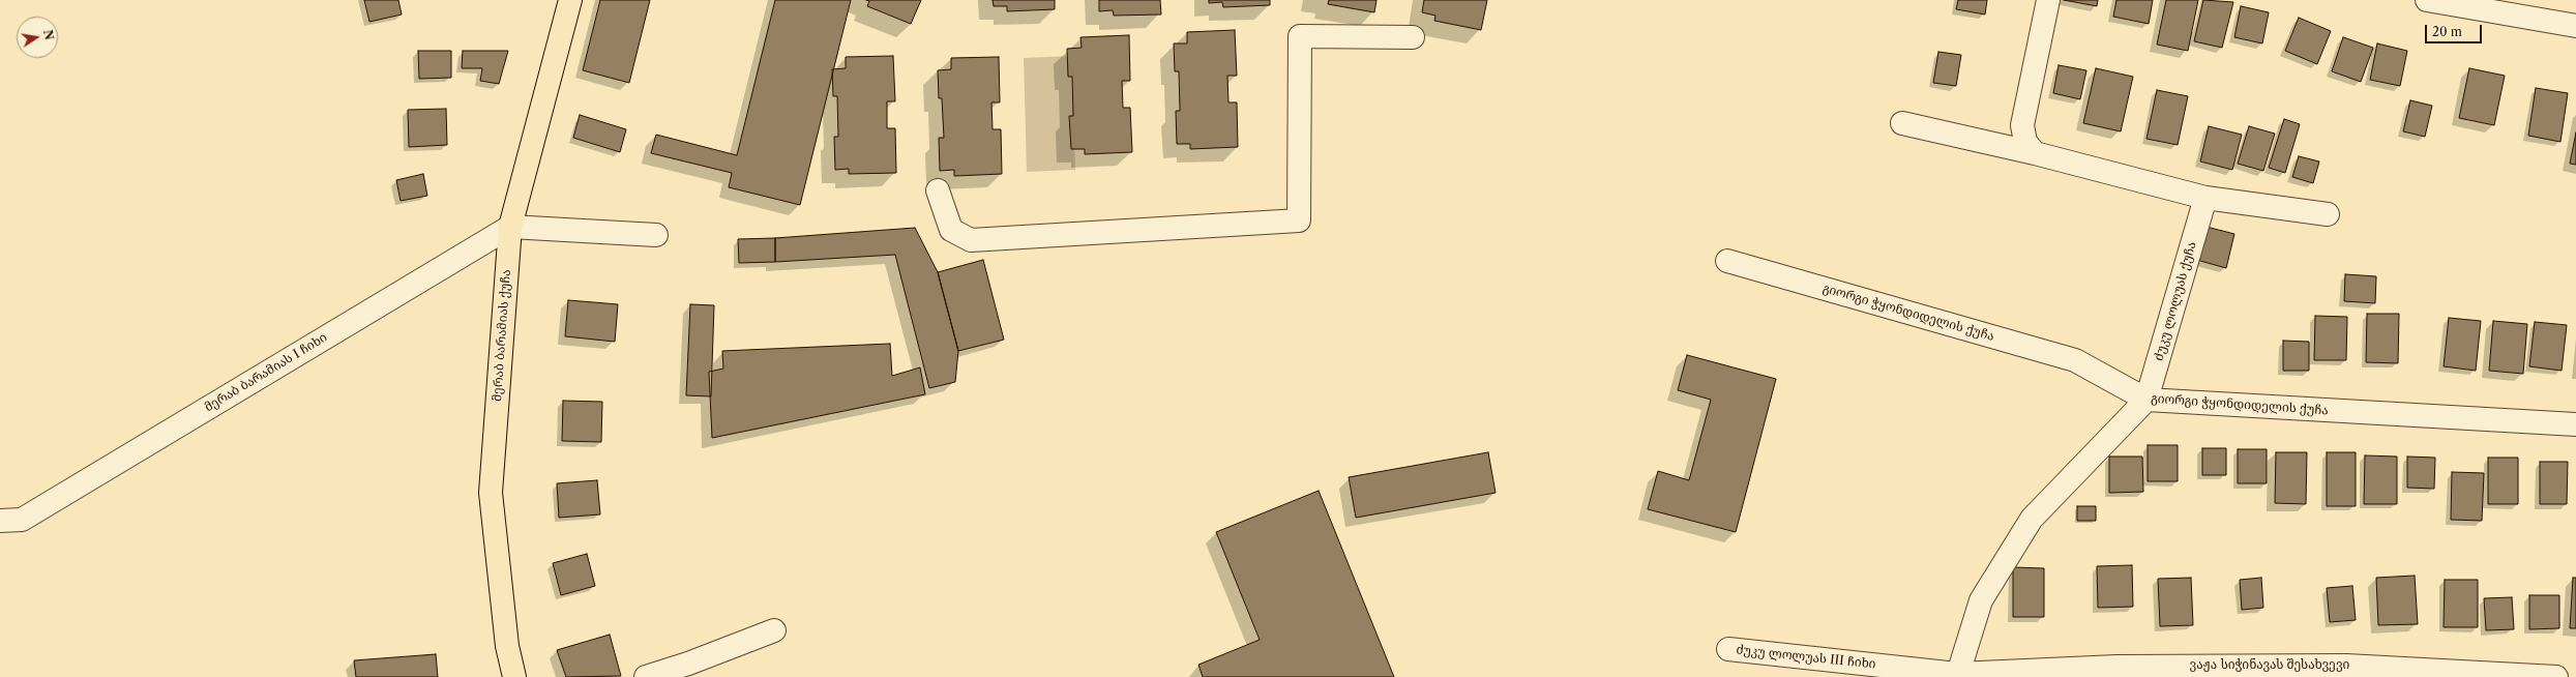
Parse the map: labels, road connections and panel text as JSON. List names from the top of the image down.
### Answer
{
  "streets": {
    "main road": ["მერაბ ბარამიას ქუჩა"],
    "street": [
      "ძუკუ ლოლუას ქუჩა",
      "გიორგი ჭყონდიდელის ქუჩა",
      "მერაბ ბარამიას I ჩიხი",
      "ძუკუ ლოლუას III ჩიხი",
      "ვაჟა სიჭინავას შესახვევი"
    ]
  },
  "crossings": [
    ["ძუკუ ლოლუას ქუჩა", "გიორგი ჭყონდიდელის ქუჩა"],
    ["ძუკუ ლოლუას ქუჩა", "ძუკუ ლოლუას III ჩიხი"],
    ["ძუკუ ლოლუას ქუჩა", "ვაჟა სიჭინავას შესახვევი"],
    ["მერაბ ბარამიას ქუჩა", "მერაბ ბარამიას I ჩიხი"],
    ["ძუკუ ლოლუას III ჩიხი", "ვაჟა სიჭინავას შესახვევი"]
  ],
  "scale_bar": "20 m",
  "north": "right"
}
